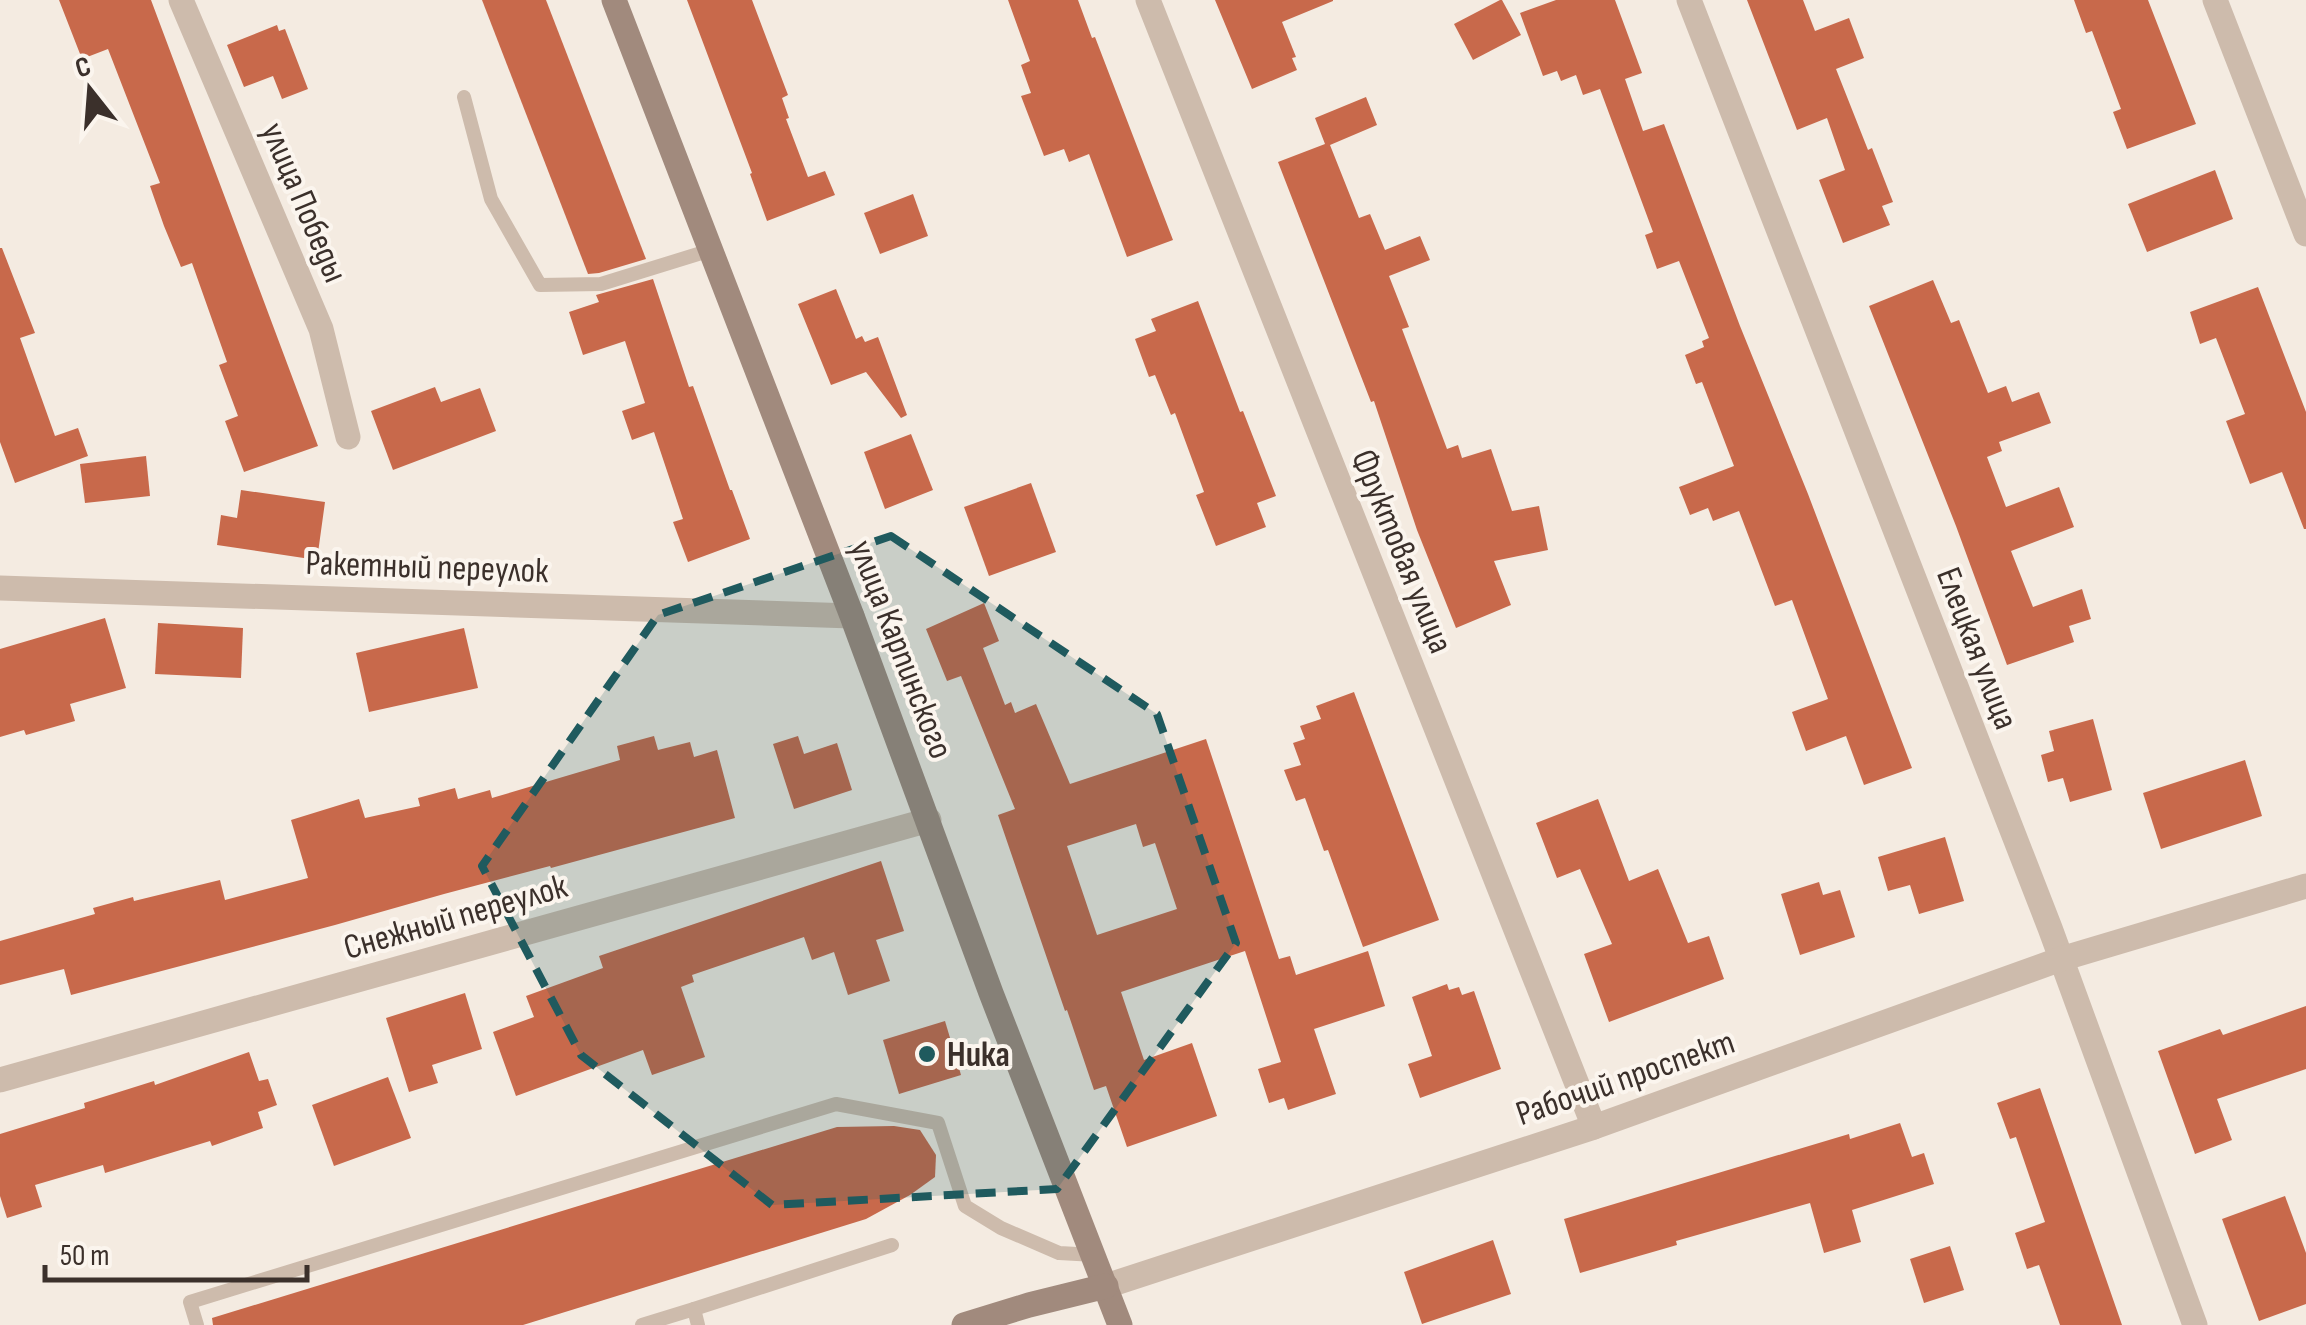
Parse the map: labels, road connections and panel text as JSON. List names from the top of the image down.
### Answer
{
  "streets": {
    "street": [
      "улица Победы",
      "Фруктовая улица",
      "Ракетный переулок",
      "Елецкая улица",
      "улица Карпинского",
      "Снежный переулок",
      "Рабочий проспект"
    ]
  },
  "crossings": [
    ["Фруктовая улица", "Рабочий проспект"],
    ["Ракетный переулок", "улица Карпинского"],
    ["Елецкая улица", "Рабочий проспект"],
    ["улица Карпинского", "Снежный переулок"],
    ["улица Карпинского", "Рабочий проспект"]
  ],
  "places": ["Ника"],
  "scale_bar": "50 m",
  "north": "top"
}
